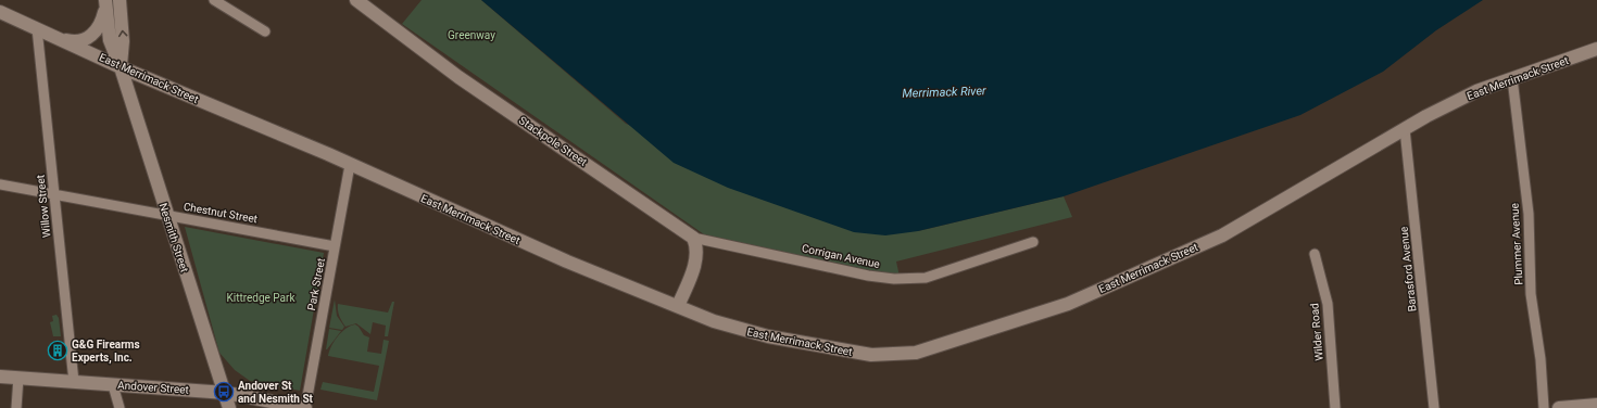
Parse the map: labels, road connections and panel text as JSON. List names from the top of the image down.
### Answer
{
  "streets": {
    "street": [
      "East Merrimack Street",
      "Stackpole Street",
      "Willow Street",
      "Chestnut Street",
      "Nesmith Street",
      "Plummer Avenue",
      "Corrigan Avenue",
      "Barasford Avenue",
      "Park Street",
      "Wilder Road",
      "Andover Street"
    ]
  },
  "crossings": [
    ["East Merrimack Street", "Willow Street"],
    ["East Merrimack Street", "Nesmith Street"],
    ["East Merrimack Street", "Plummer Avenue"],
    ["East Merrimack Street", "Barasford Avenue"],
    ["East Merrimack Street", "Park Street"],
    ["Stackpole Street", "Corrigan Avenue"],
    ["Willow Street", "Chestnut Street"],
    ["Willow Street", "Andover Street"],
    ["Chestnut Street", "Nesmith Street"],
    ["Chestnut Street", "Park Street"],
    ["Nesmith Street", "Andover Street"],
    ["Park Street", "Andover Street"]
  ],
  "water": ["Merrimack River"],
  "parks": ["Greenway", "Kittredge Park"],
  "places": {
    "building": ["G&G Firearms Experts, Inc."],
    "bus stop": ["Andover St and Nesmith St"]
  }
}
